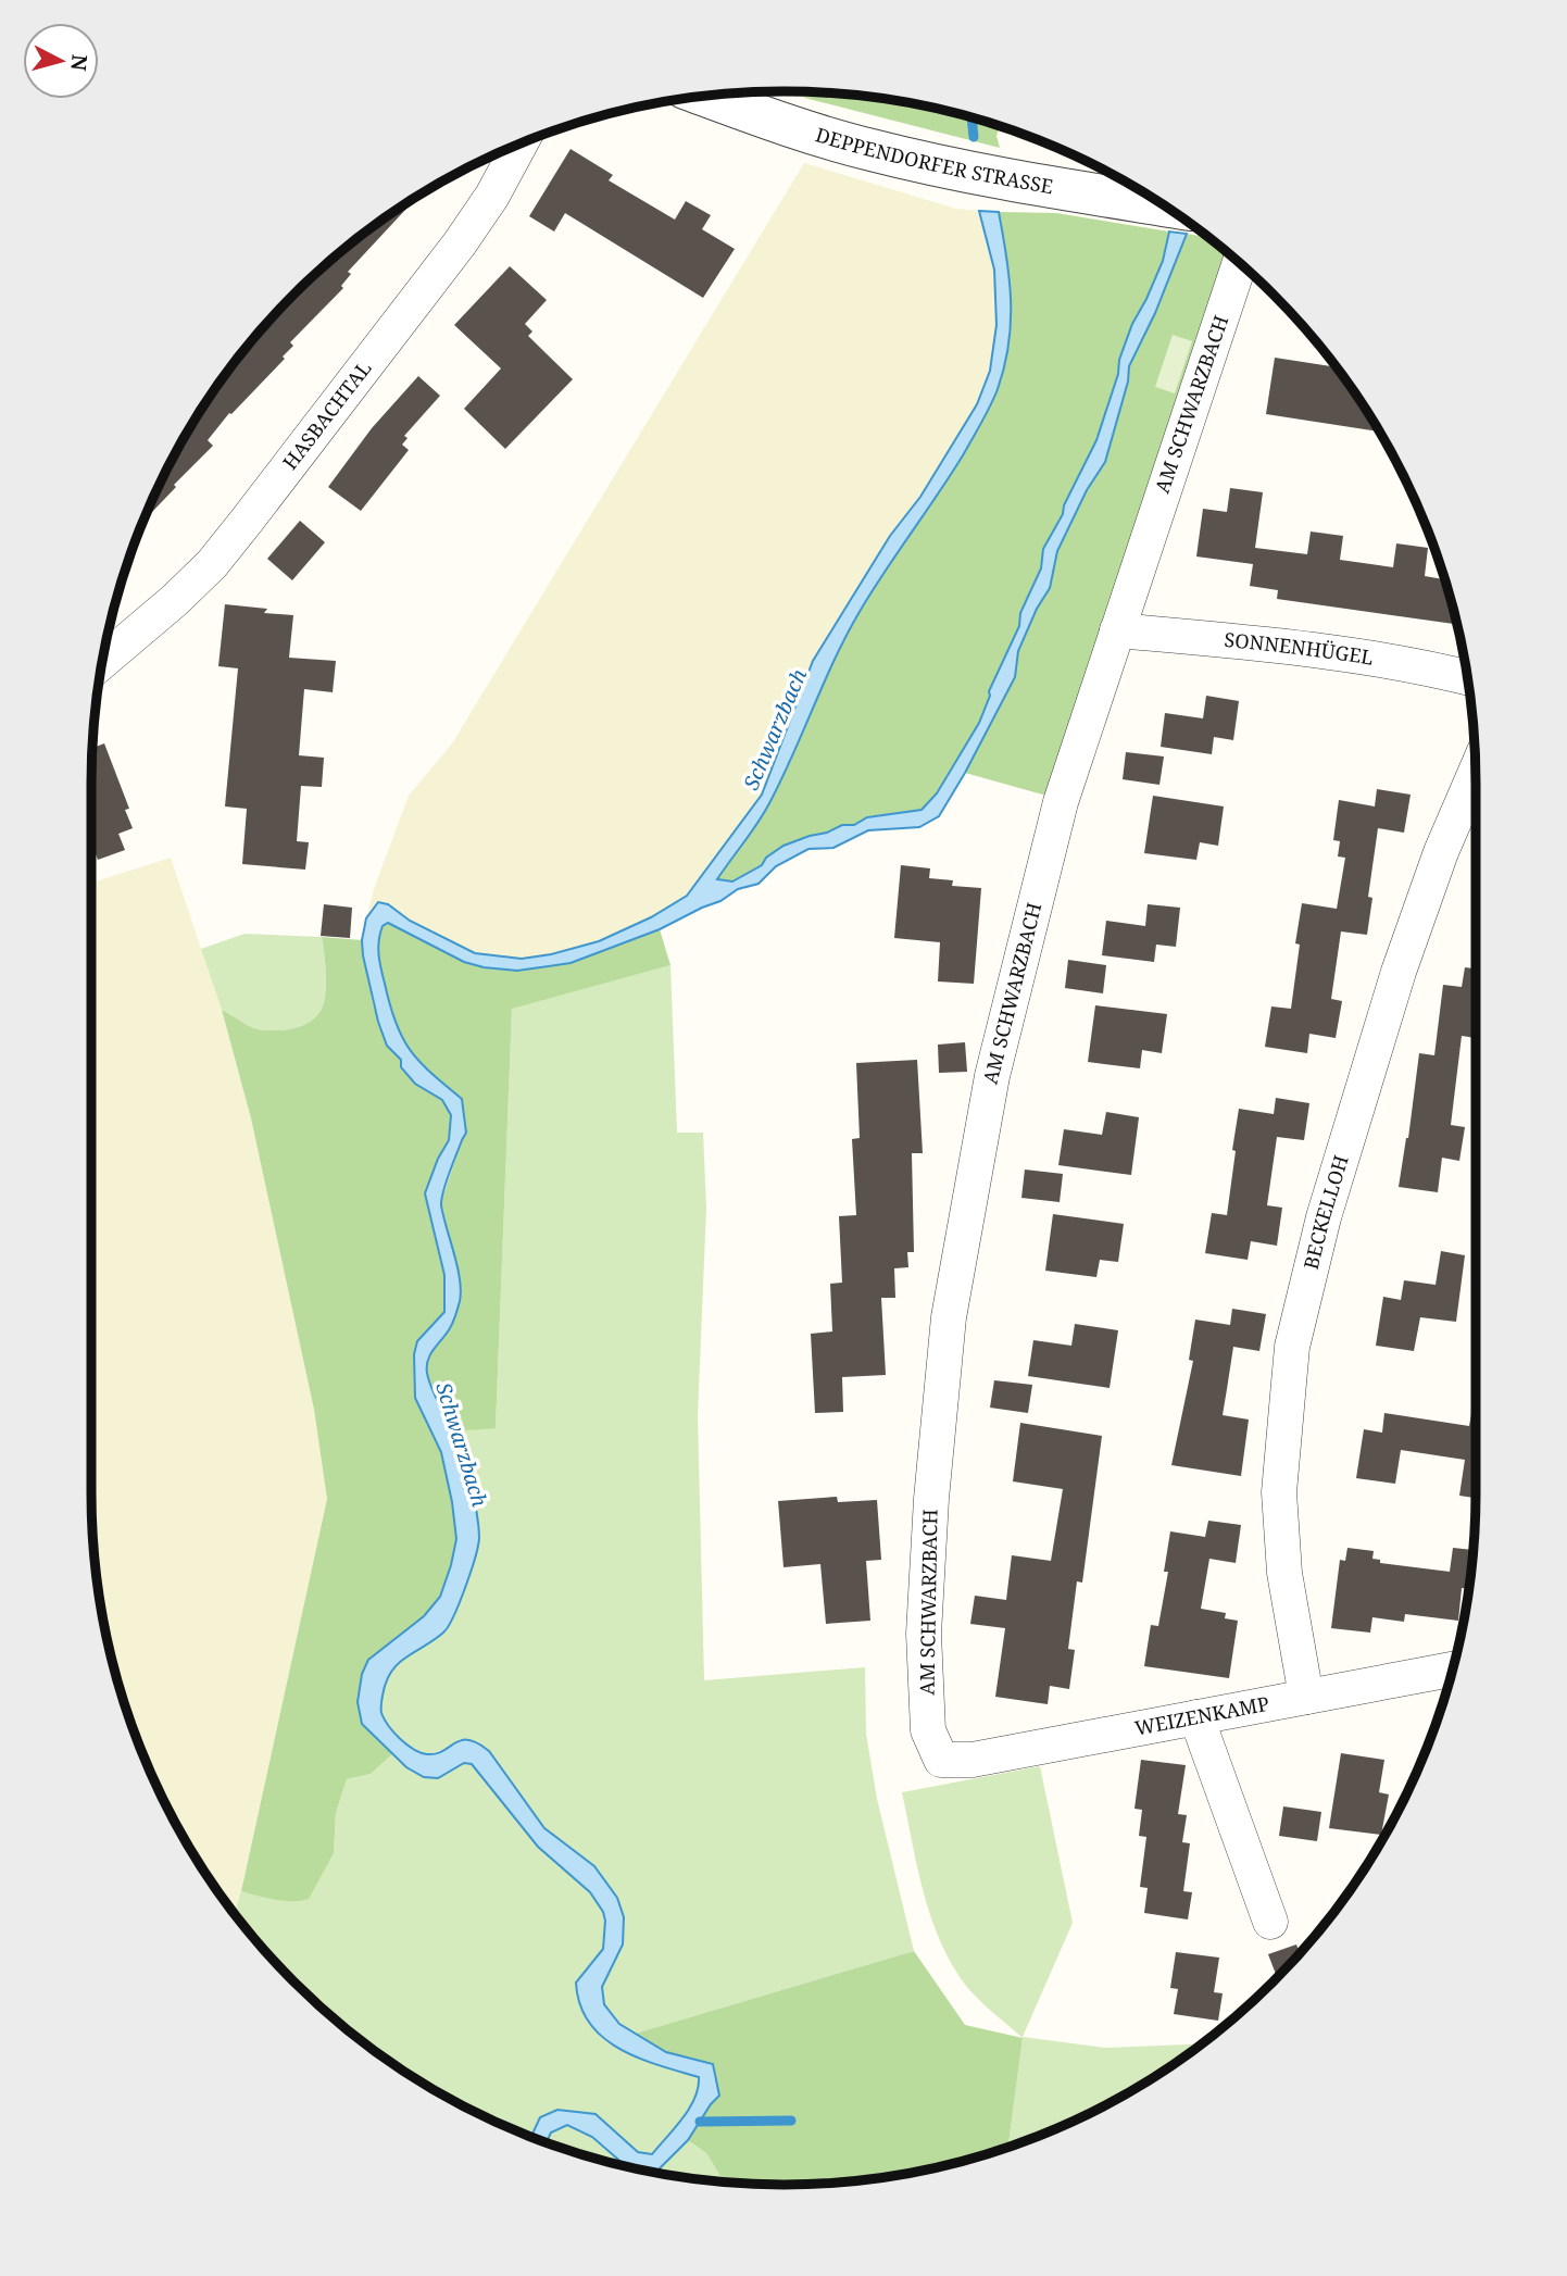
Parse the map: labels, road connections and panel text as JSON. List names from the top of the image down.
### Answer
{
  "streets": {
    "street": [
      "DEPPENDORFER STRASSE",
      "AM SCHWARZBACH",
      "HASBACHTAL",
      "SONNENHÜGEL",
      "BECKELLOH",
      "WEIZENKAMP"
    ]
  },
  "crossings": [
    ["AM SCHWARZBACH", "SONNENHÜGEL"],
    ["AM SCHWARZBACH", "WEIZENKAMP"],
    ["BECKELLOH", "WEIZENKAMP"]
  ],
  "water": ["Schwarzbach"],
  "north": "right"
}
